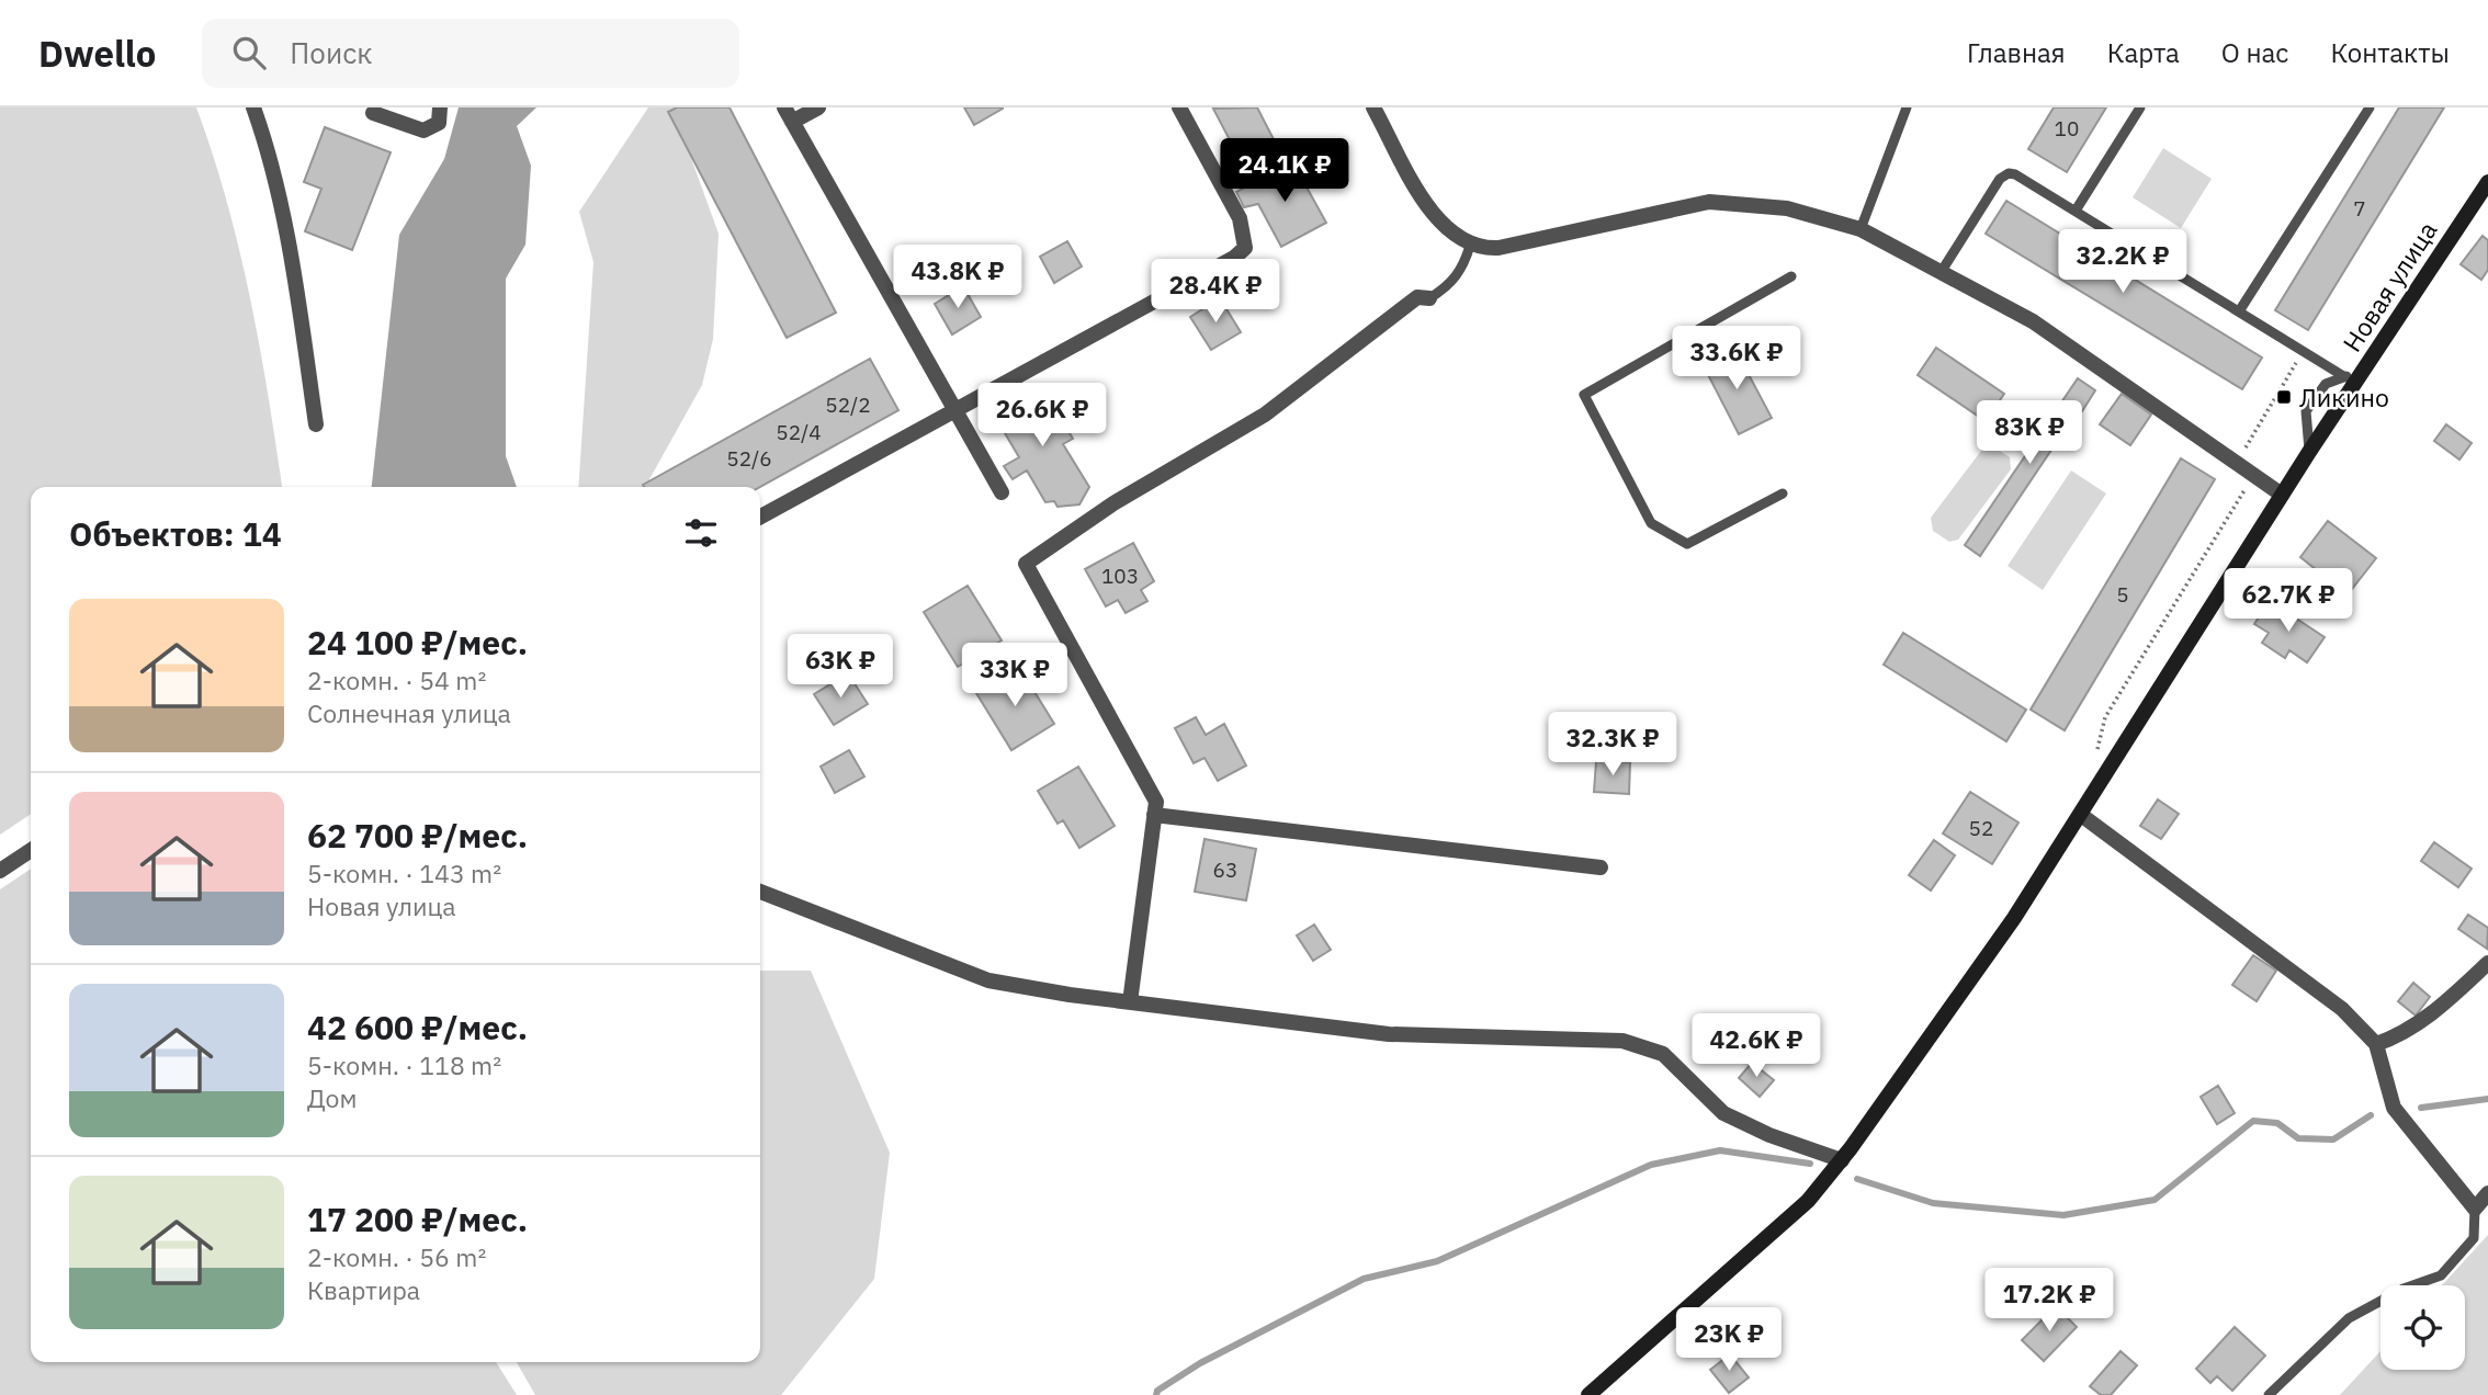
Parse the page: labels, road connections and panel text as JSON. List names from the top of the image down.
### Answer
{
  "streets": {
    "street": ["Новая улица"]
  },
  "places": {
    "transit": ["Ликино"]
  },
  "house_numbers": [
    "10",
    "7",
    "52/2",
    "52/4",
    "52/6",
    "103",
    "5",
    "52",
    "63"
  ],
  "page": {
    "header": "Dwello",
    "search": "Поиск",
    "nav": [
      "Главная",
      "Карта",
      "О нас",
      "Контакты"
    ],
    "price": [
      "24.1K ₽",
      "32.2K ₽",
      "43.8K ₽",
      "28.4K ₽",
      "33.6K ₽",
      "26.6K ₽",
      "83K ₽",
      "62.7K ₽",
      "63K ₽",
      "33K ₽",
      "32.3K ₽",
      "42.6K ₽",
      "17.2K ₽",
      "23K ₽"
    ],
    "heading": "Объектов: 14",
    "list": [
      {
        "name": "24 100 ₽/мес.",
        "note": "2-комн. · 54 m² · Солнечная улица"
      },
      {
        "name": "62 700 ₽/мес.",
        "note": "5-комн. · 143 m² · Новая улица"
      },
      {
        "name": "42 600 ₽/мес.",
        "note": "5-комн. · 118 m² · Дом"
      },
      {
        "name": "17 200 ₽/мес.",
        "note": "2-комн. · 56 m² · Квартира"
      }
    ]
  }
}
